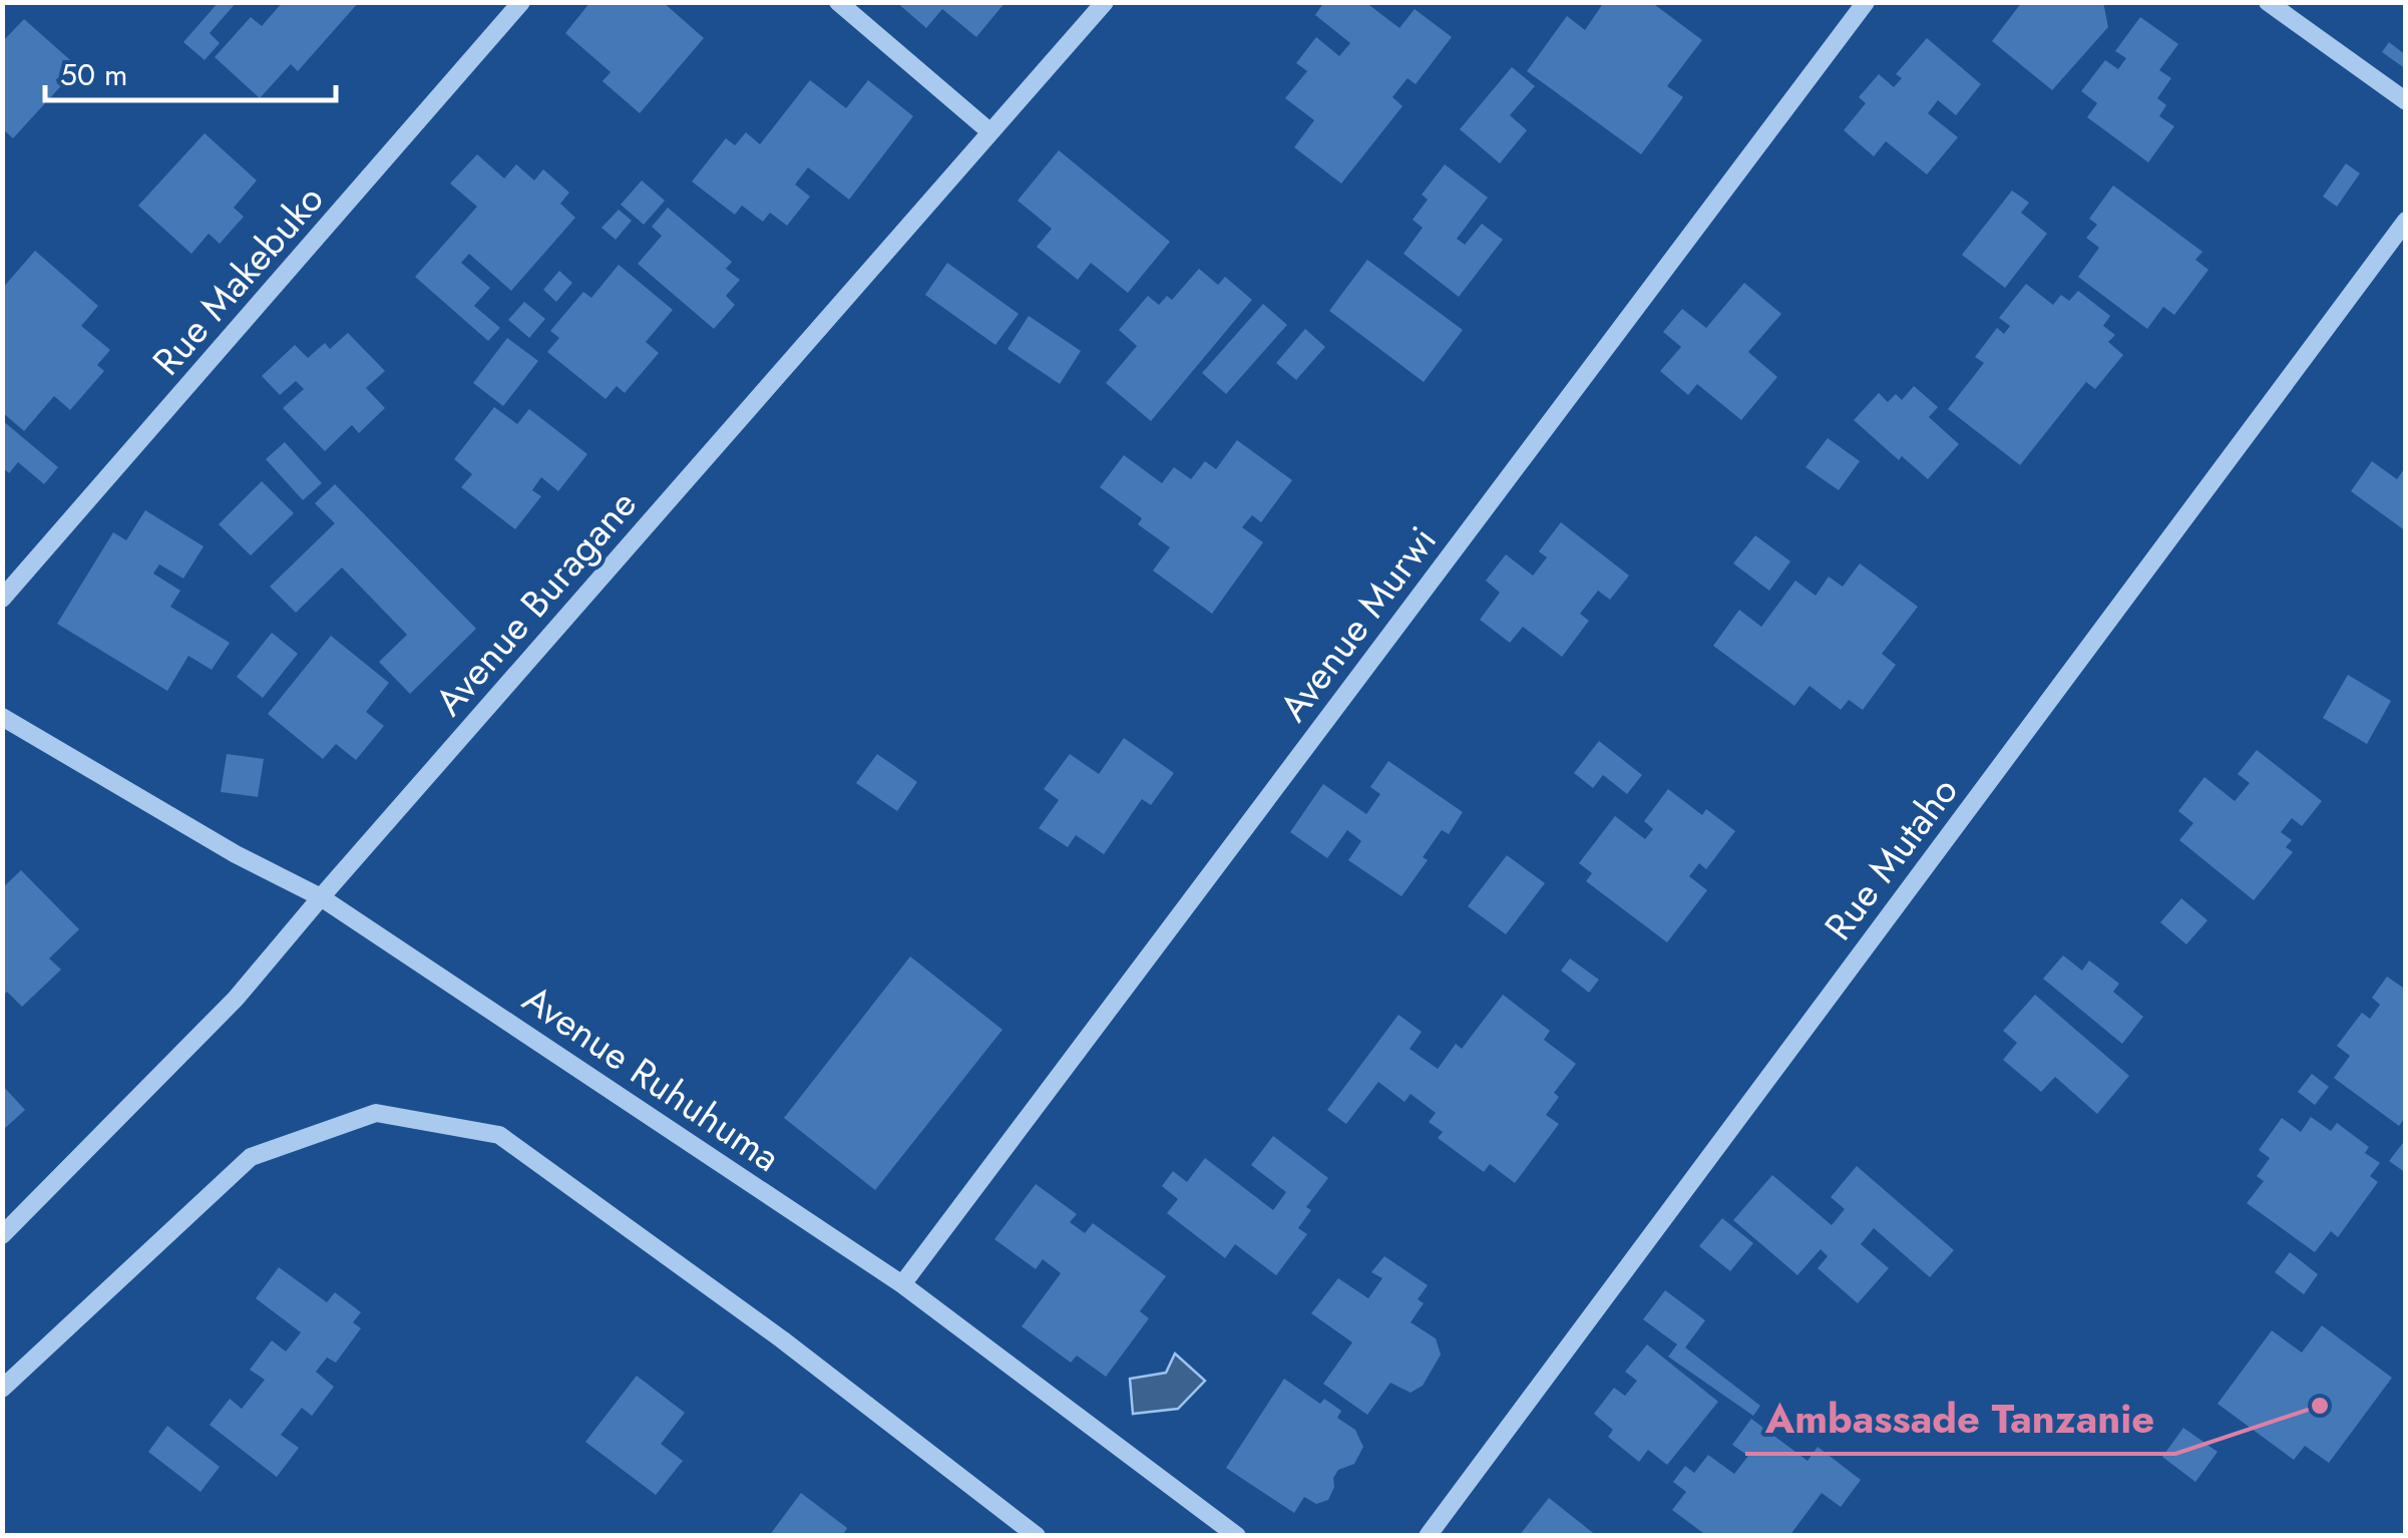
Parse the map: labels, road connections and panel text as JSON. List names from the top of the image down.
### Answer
{
  "streets": {
    "street": [
      "Rue Makebuko",
      "Avenue Buragane",
      "Avenue Murwi",
      "Rue Mutaho",
      "Avenue Ruhuhuma"
    ]
  },
  "crossings": [
    ["Avenue Buragane", "Avenue Ruhuhuma"],
    ["Avenue Murwi", "Avenue Ruhuhuma"]
  ],
  "places": ["Ambassade Tanzanie"],
  "scale_bar": "50 m"
}
